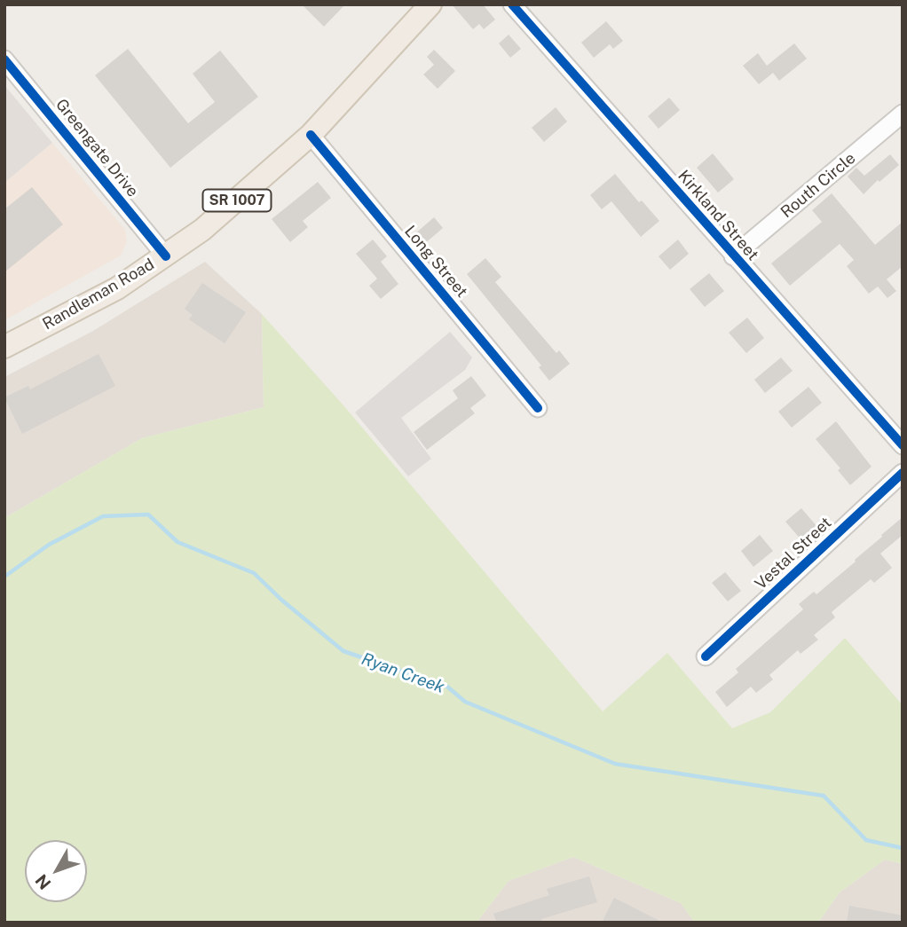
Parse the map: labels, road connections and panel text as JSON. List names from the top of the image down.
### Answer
{
  "streets": {
    "main road": ["SR 1007", "Randleman Road"],
    "street": [
      "Greengate Drive",
      "Routh Circle",
      "Kirkland Street",
      "Long Street",
      "Vestal Street"
    ]
  },
  "crossings": [
    ["Greengate Drive", "Randleman Road"],
    ["Routh Circle", "Kirkland Street"],
    ["Long Street", "Randleman Road"]
  ],
  "water": ["Ryan Creek"],
  "north": "bottom left"
}
